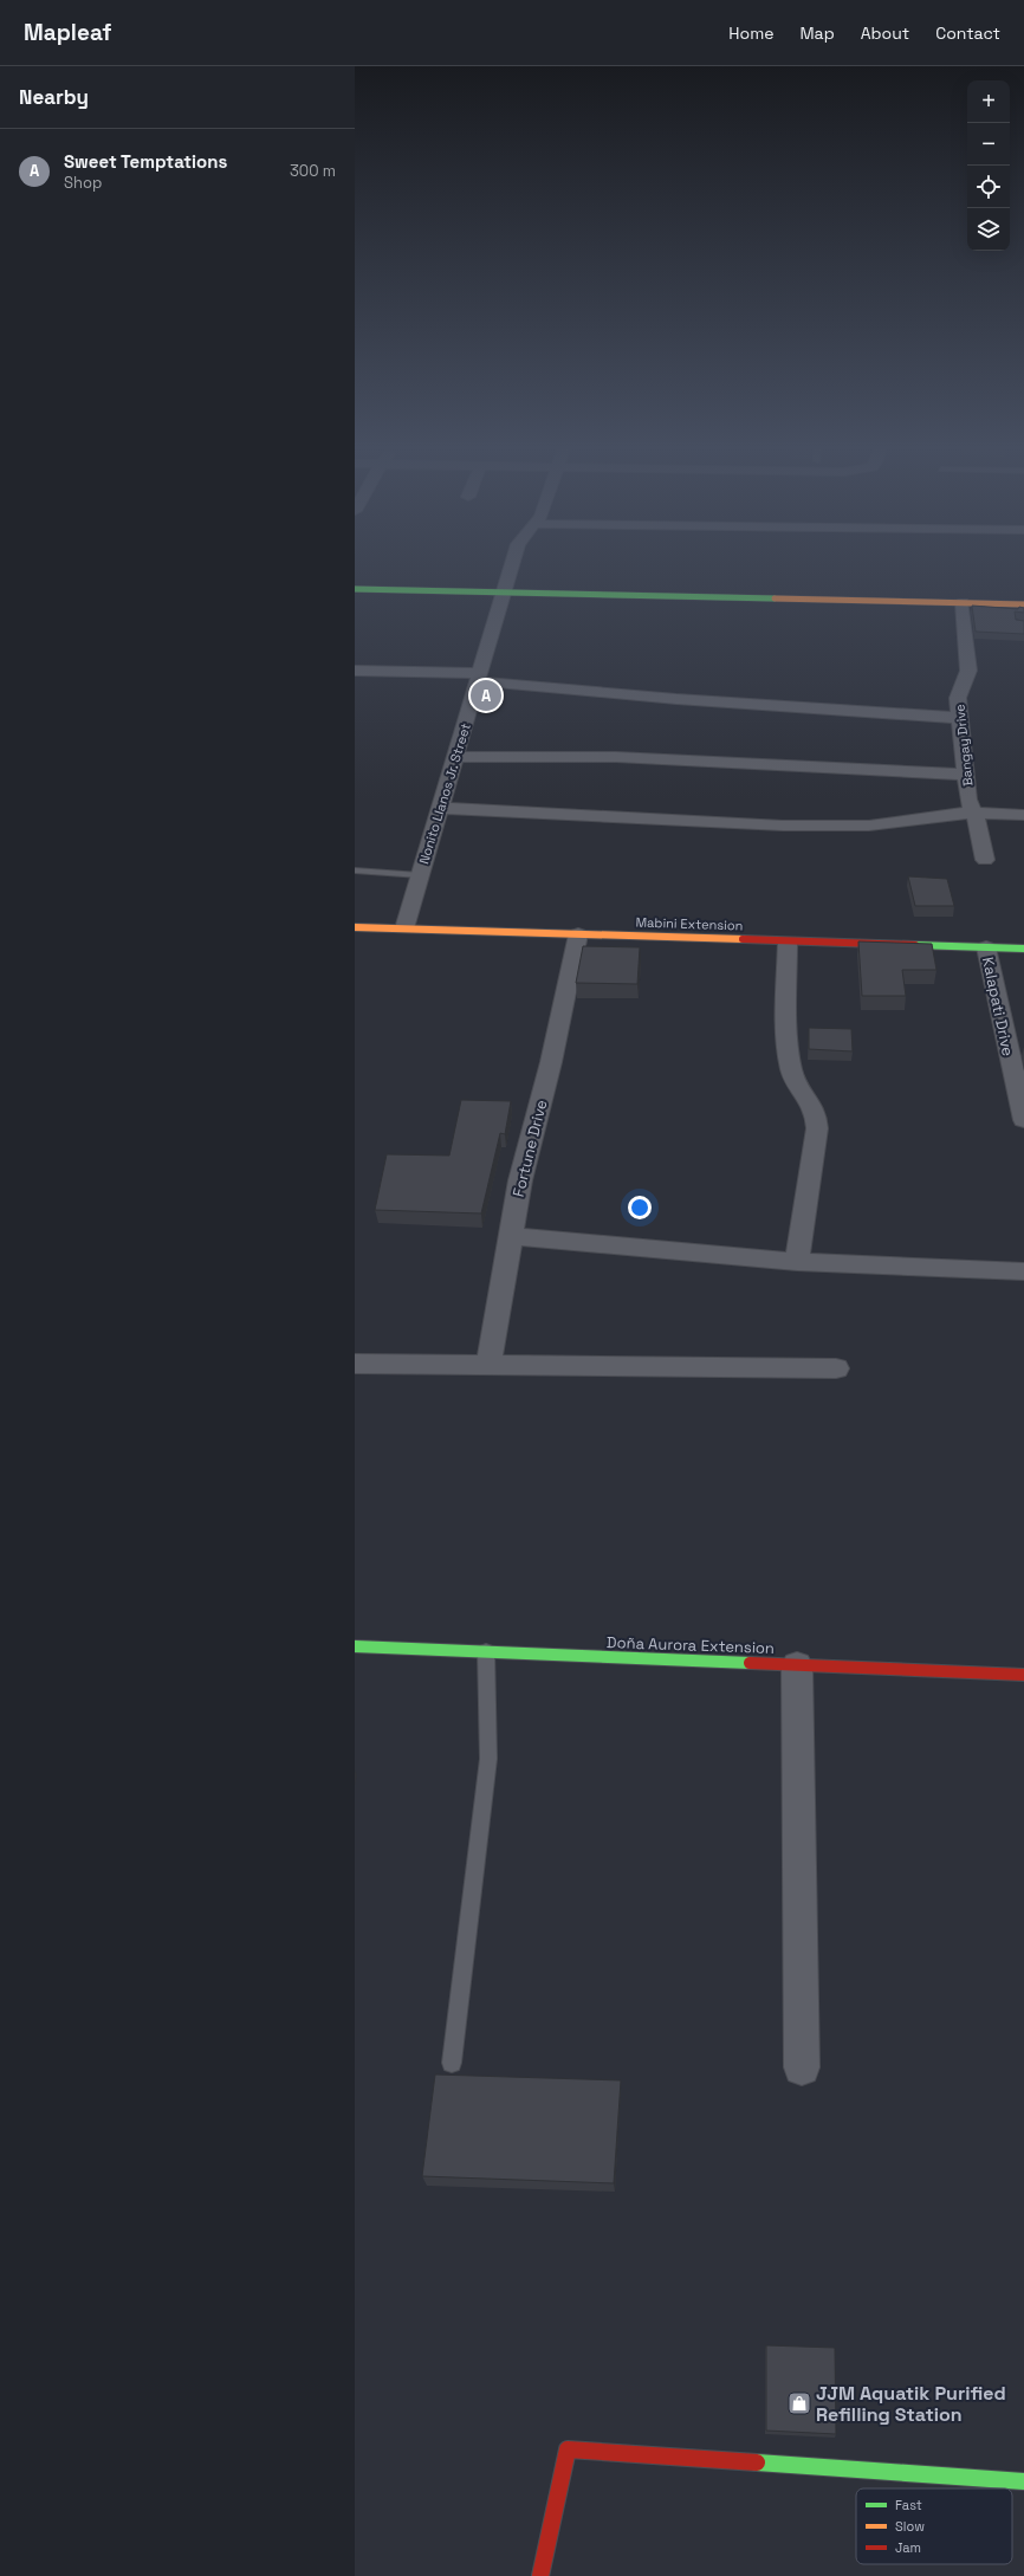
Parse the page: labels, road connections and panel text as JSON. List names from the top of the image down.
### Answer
{
  "streets": {
    "street": [
      "Bangay Drive",
      "Nonito Llanos Jr. Street",
      "Mabini Extension",
      "Kalapati Drive",
      "Fortune Drive",
      "Doña Aurora Extension"
    ]
  },
  "crossings": [
    ["Nonito Llanos Jr. Street", "Mabini Extension"],
    ["Mabini Extension", "Kalapati Drive"],
    ["Mabini Extension", "Fortune Drive"]
  ],
  "places": {
    "shop": ["JJM Aquatik Purified Refilling Station"]
  },
  "legend": ["Fast", "Slow", "Jam"],
  "page": {
    "header": "Mapleaf",
    "nav": [
      "Home",
      "Map",
      "About",
      "Contact"
    ],
    "heading": "Nearby",
    "map_buttons": ["+", "−"],
    "list": [
      {
        "mark": "A",
        "name": "Sweet Temptations",
        "note": "Shop",
        "value": "300 m"
      }
    ],
    "pins": "A"
  }
}
